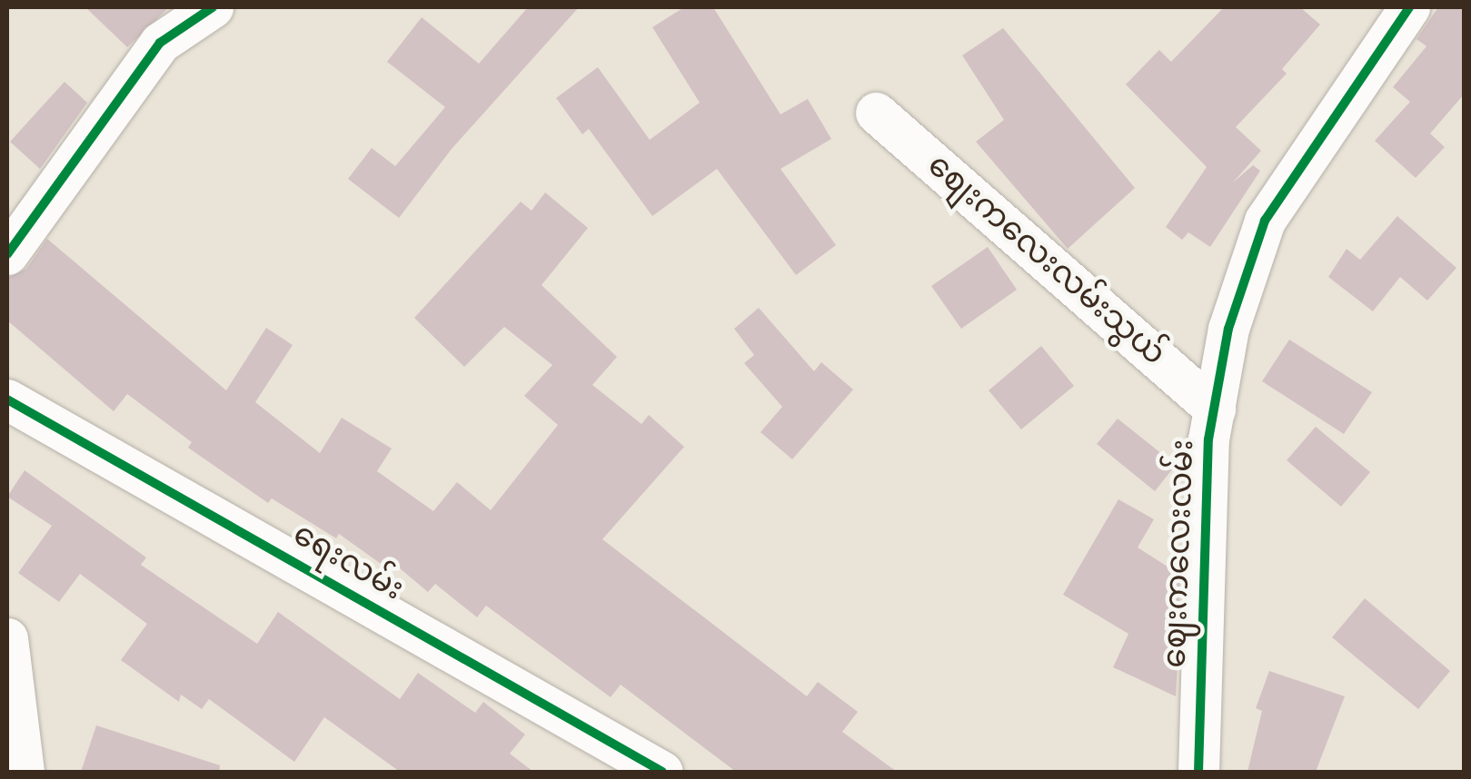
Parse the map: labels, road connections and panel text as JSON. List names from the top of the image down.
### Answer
{
  "streets": {
    "street": ["စျေးကလေးလမ်းသွယ်", "ဈေးကလေးလမ်း", "ရေးလမ်း"]
  },
  "crossings": [
    ["စျေးကလေးလမ်းသွယ်", "ဈေးကလေးလမ်း"]
  ]
}
